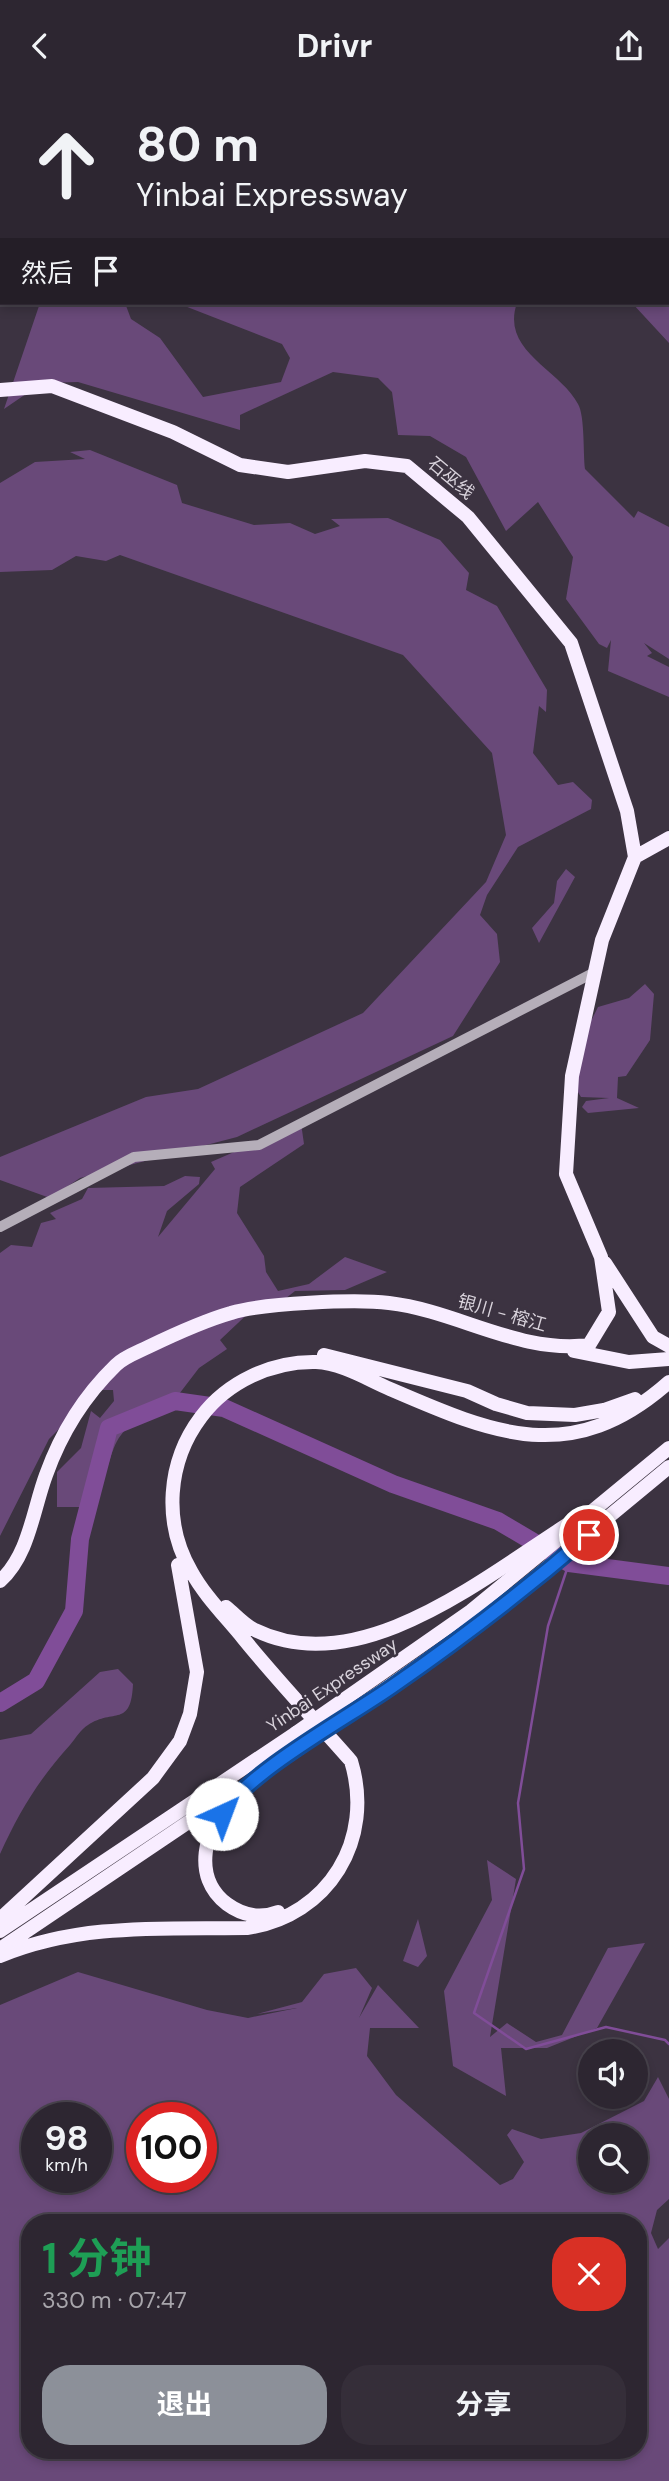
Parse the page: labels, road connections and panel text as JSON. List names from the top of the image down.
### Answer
{
  "streets": {
    "highway": ["石巫线", "银川 - 榕江", "Yinbai Expressway"]
  },
  "crossings": [
    ["石巫线", "银川 - 榕江"]
  ],
  "page": {
    "header": "Drivr",
    "turn": ["80 m", "Yinbai Expressway"],
    "then": "然后",
    "speed": "98 km/h",
    "limit": "100",
    "heading": ["1 分钟", "330 m · 07:47"],
    "buttons": ["退出", "分享"]
  }
}
